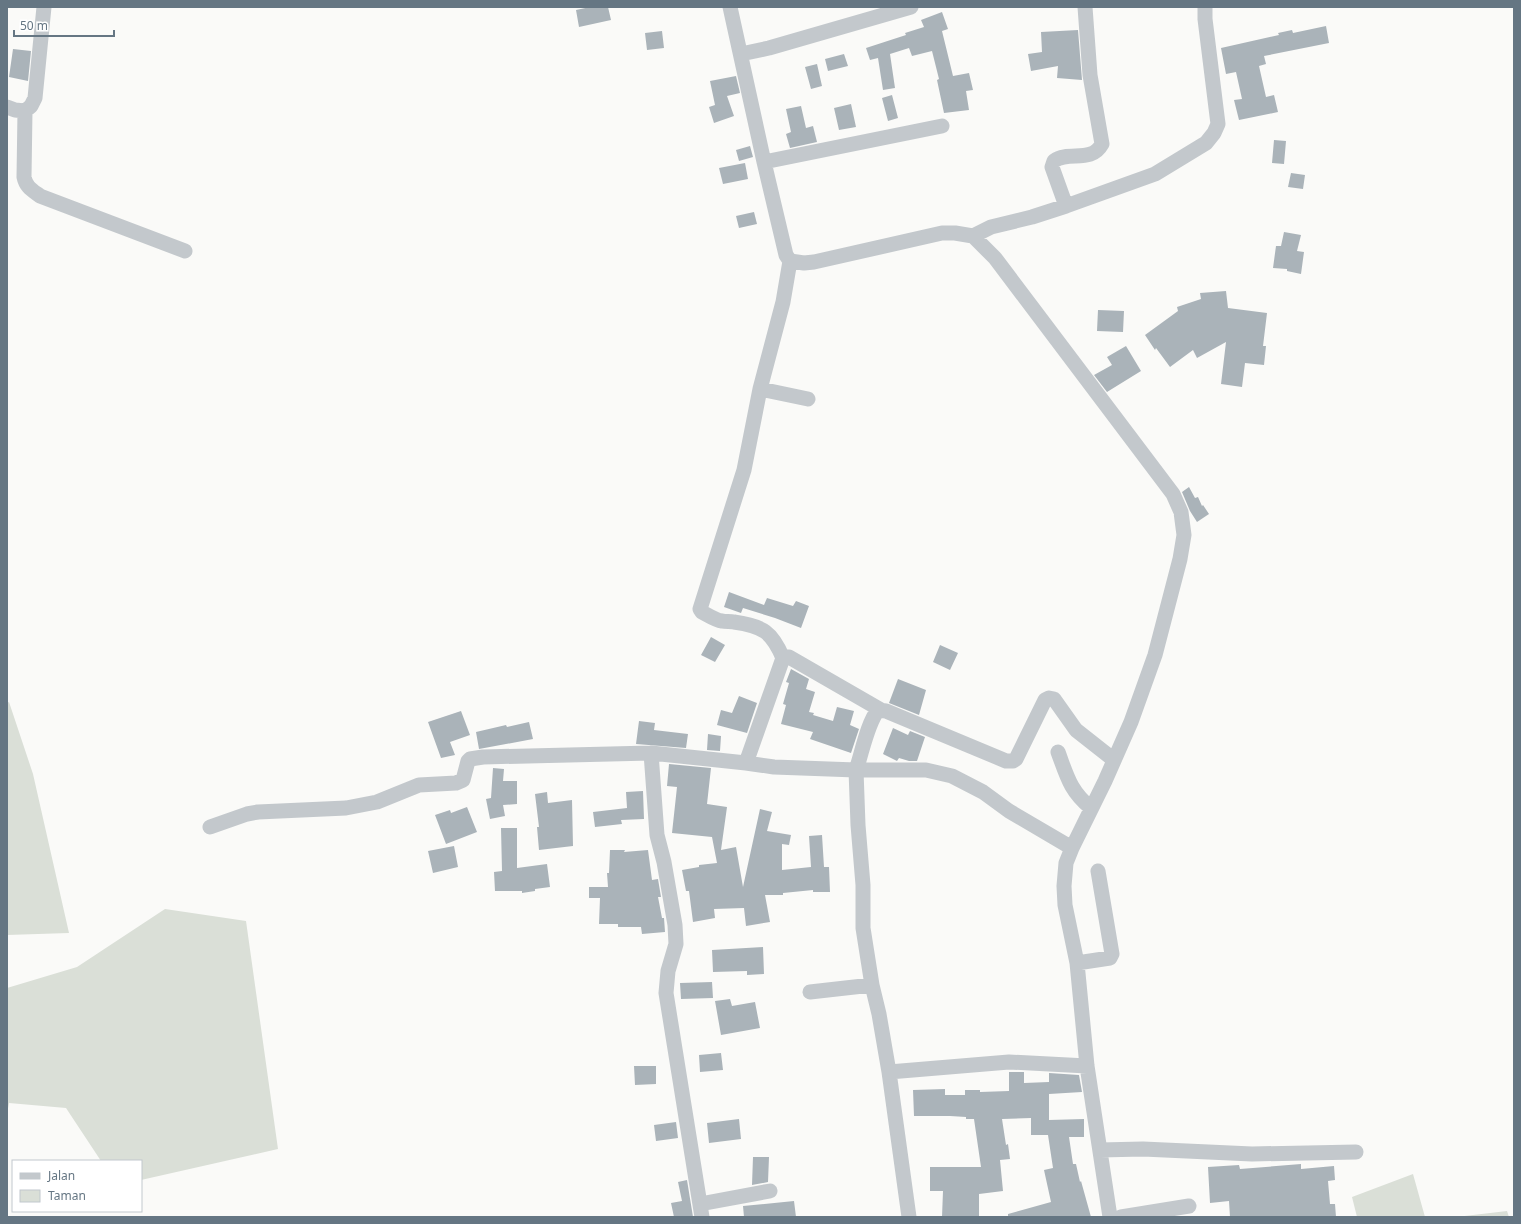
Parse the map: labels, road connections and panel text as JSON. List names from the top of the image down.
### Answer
{
  "legend": ["Jalan", "Taman"],
  "scale_bar": "50 m"
}
